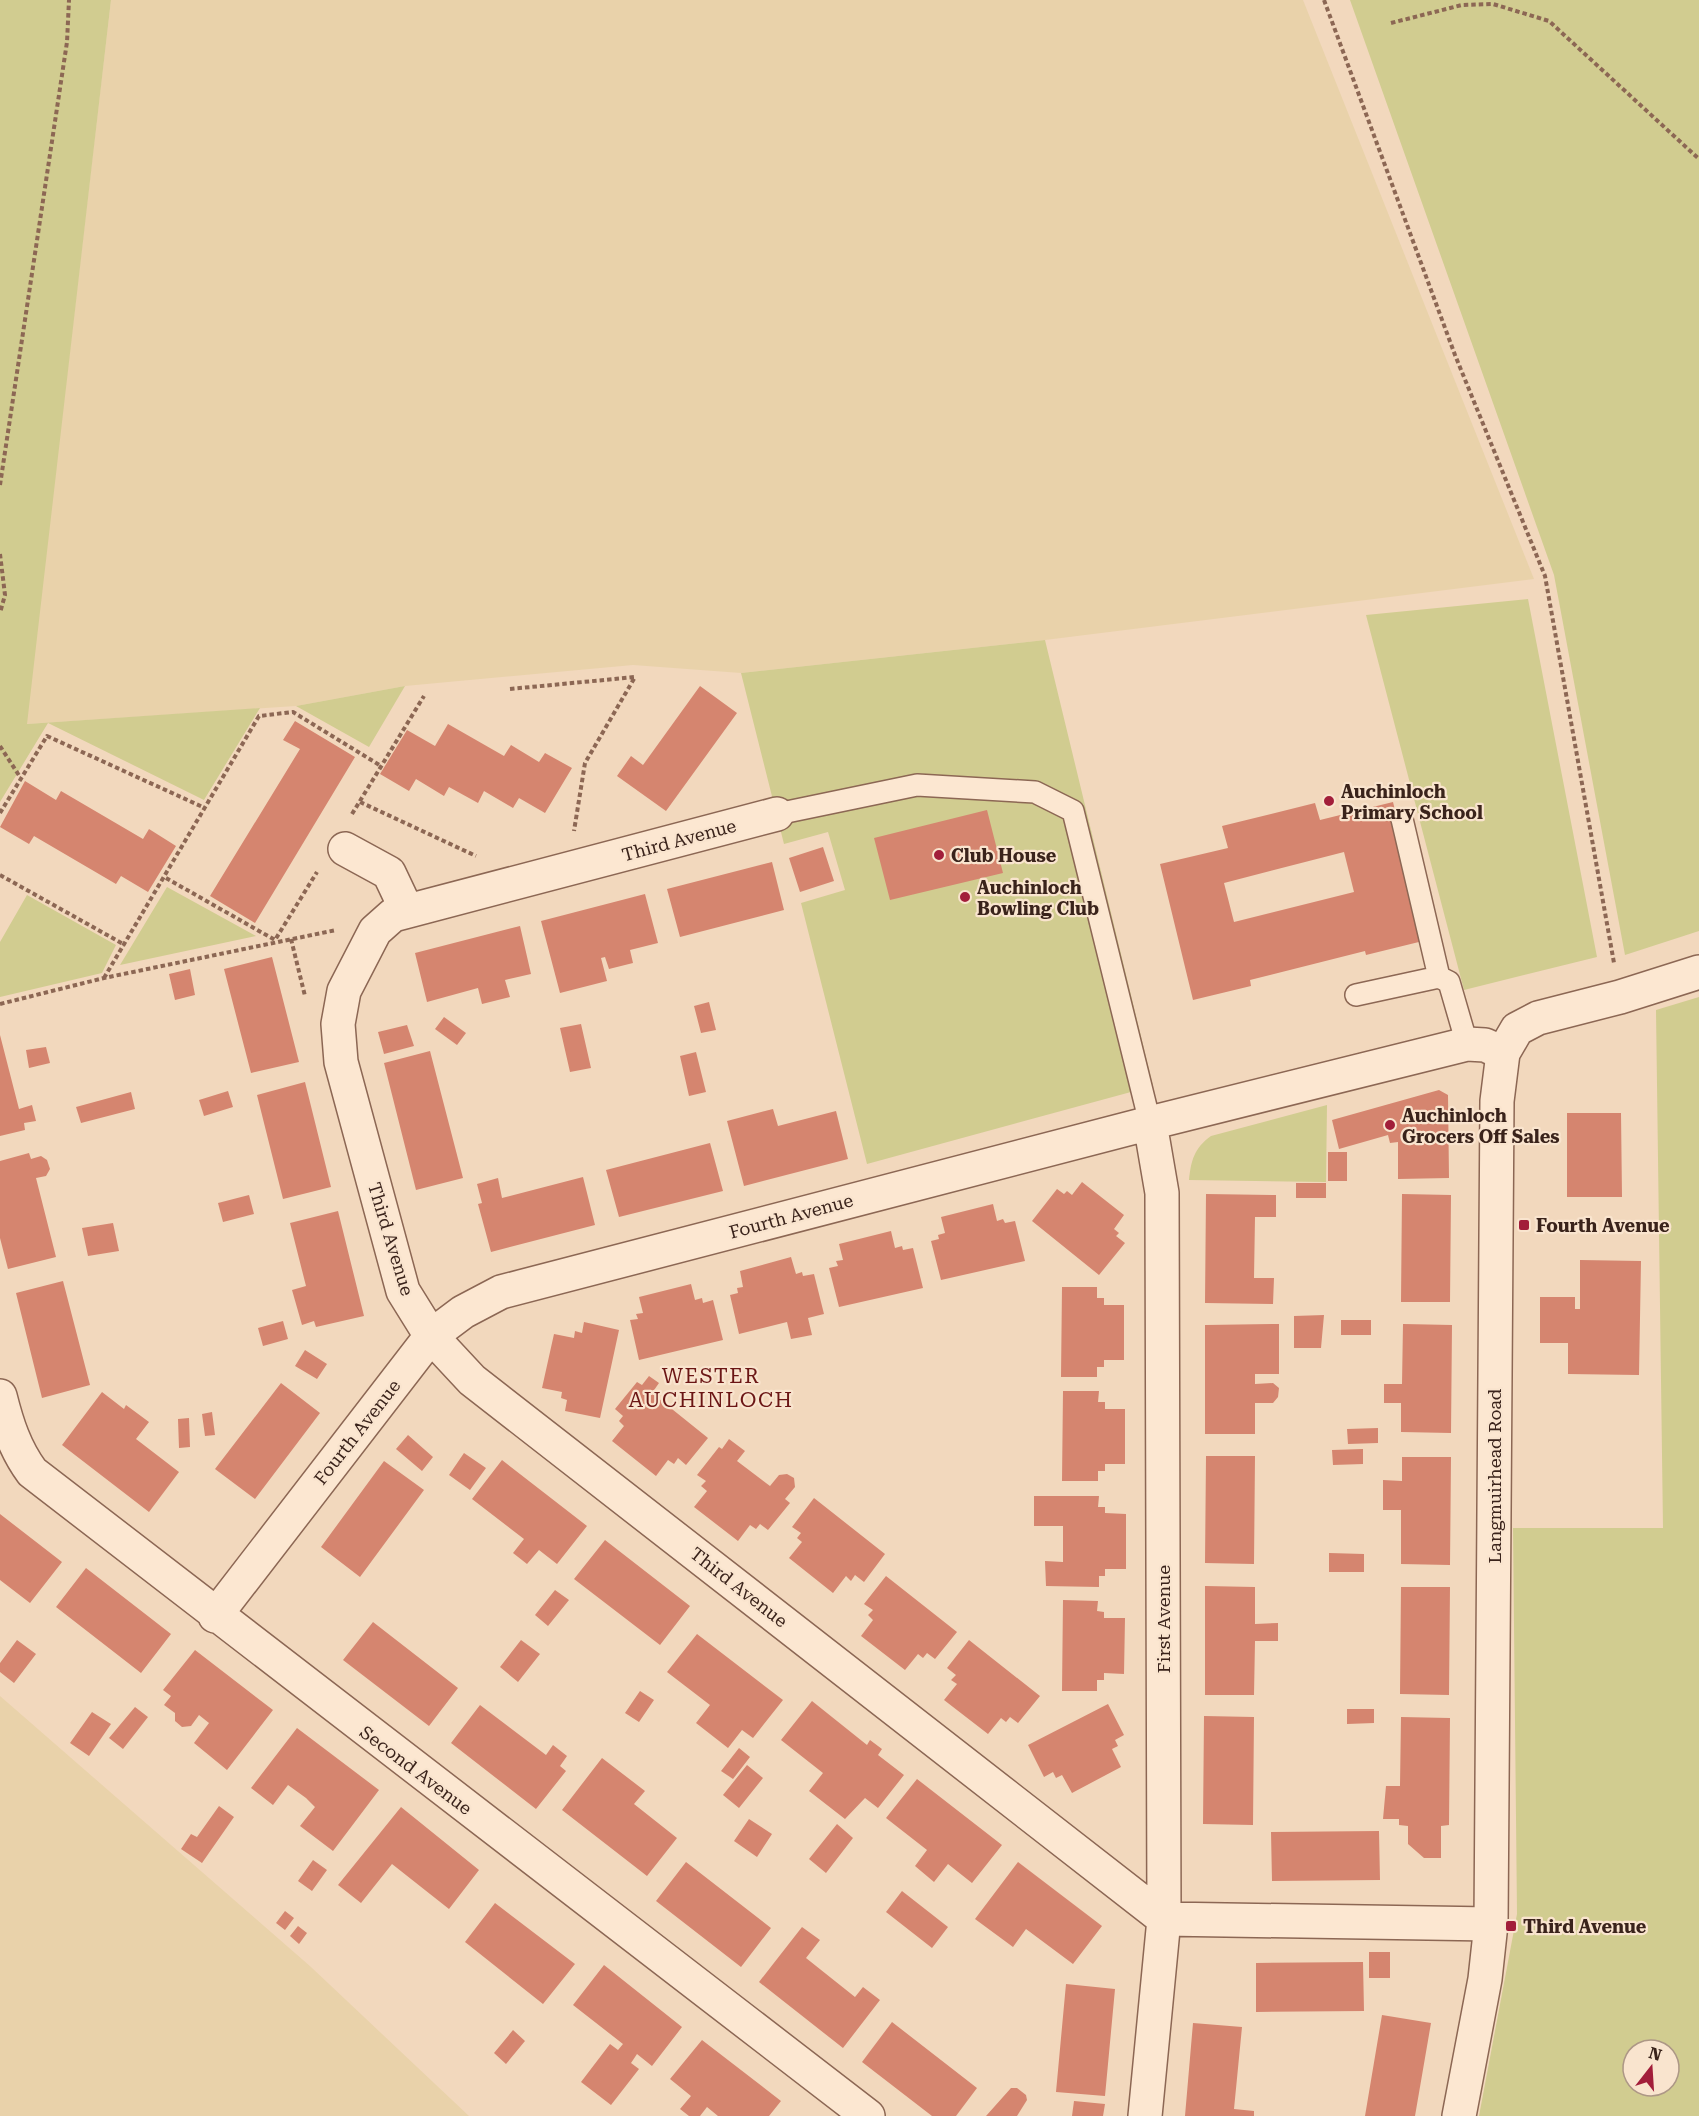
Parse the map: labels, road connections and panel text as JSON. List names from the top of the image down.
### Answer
{
  "streets": {
    "street": [
      "Third Avenue",
      "Fourth Avenue",
      "Langmuirhead Road",
      "First Avenue",
      "Second Avenue"
    ]
  },
  "crossings": [
    ["Third Avenue", "Fourth Avenue"],
    ["Third Avenue", "First Avenue"],
    ["Fourth Avenue", "Langmuirhead Road"],
    ["Fourth Avenue", "First Avenue"],
    ["Fourth Avenue", "Second Avenue"]
  ],
  "districts": ["WESTER AUCHINLOCH"],
  "places": {
    "other": [
      "Auchinloch Primary School",
      "Club House",
      "Auchinloch Bowling Club",
      "Auchinloch Grocers Off Sales"
    ],
    "transit": ["Fourth Avenue", "Third Avenue"]
  },
  "north": "top"
}
